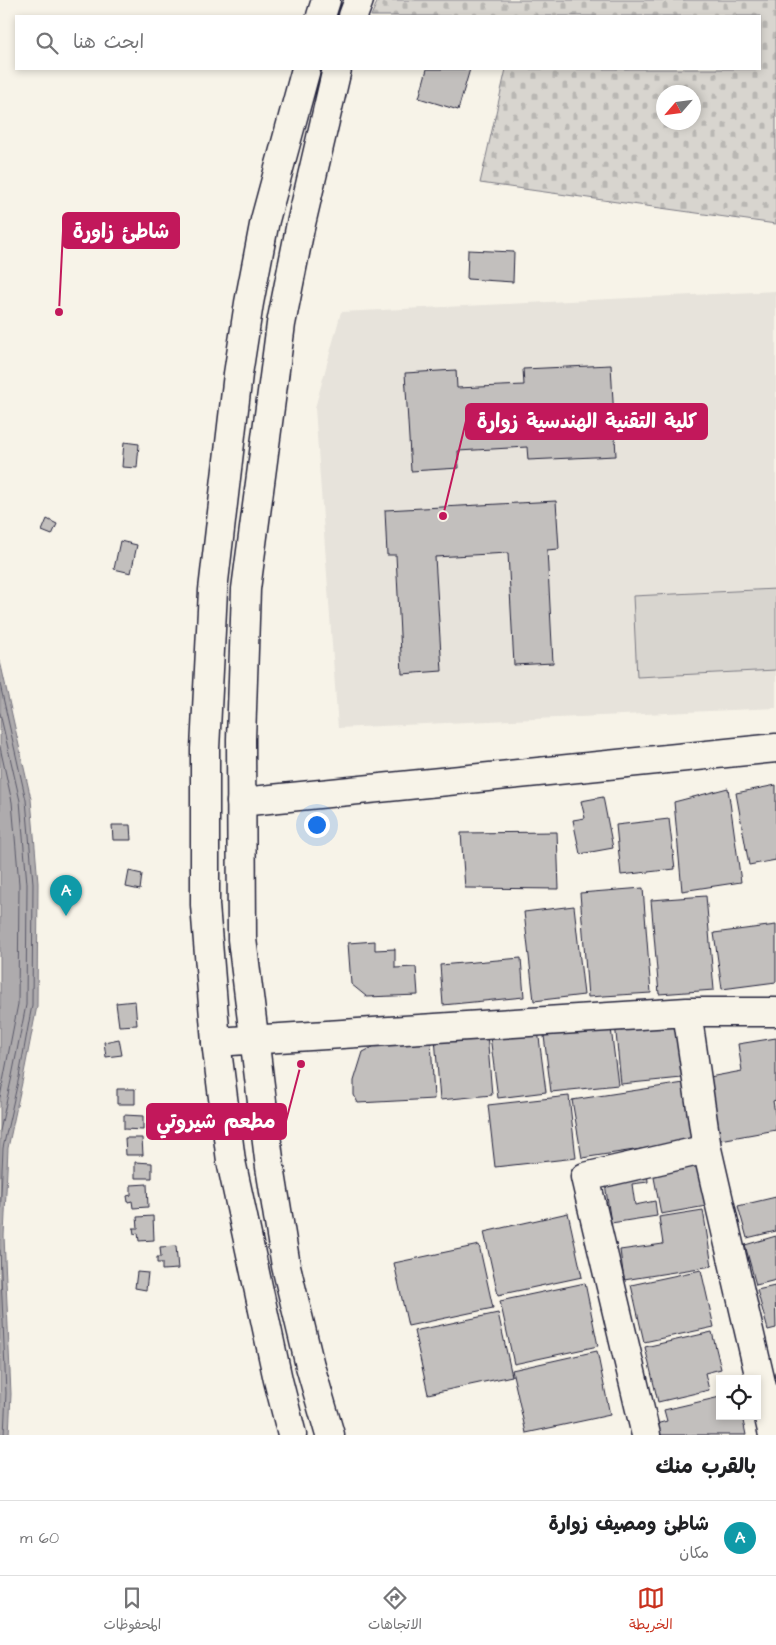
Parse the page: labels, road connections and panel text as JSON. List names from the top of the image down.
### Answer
{
  "places": ["شاطئ زاورة", "كلية التقنية الهندسية زوارة", "مطعم شيروتي"],
  "north": "bottom left",
  "page": {
    "search": "ابحث هنا",
    "pins": "A",
    "heading": "بالقرب منك",
    "list": [
      {
        "mark": "A",
        "name": "شاطئ ومصيف زوارة",
        "note": "مكان",
        "value": "60 m"
      }
    ],
    "nav": ["الخريطة", "الاتجاهات", "المحفوظات"]
  }
}
